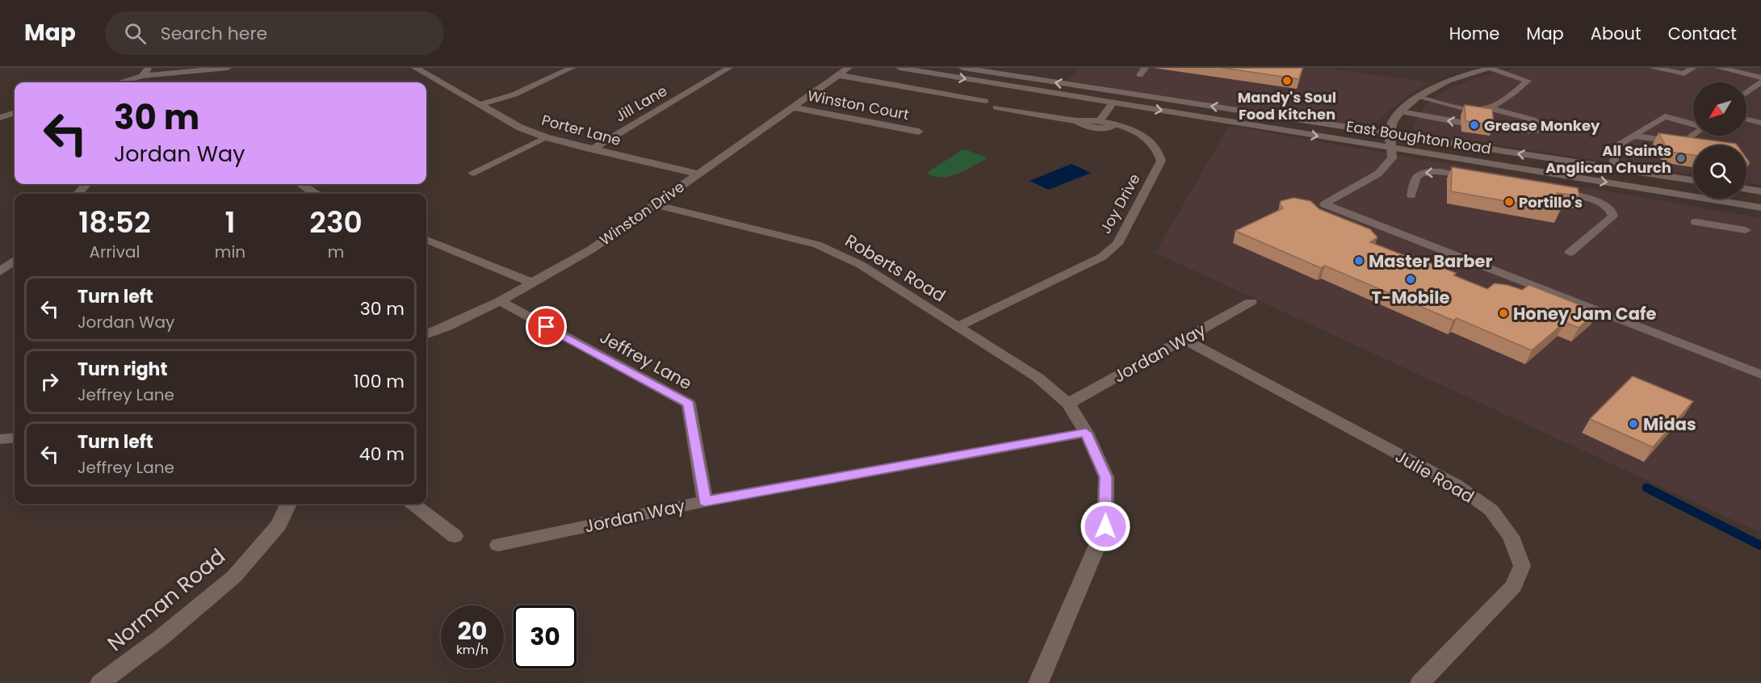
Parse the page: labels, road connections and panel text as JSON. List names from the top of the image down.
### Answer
{
  "streets": {
    "street": [
      "Jill Lane",
      "Winston Court",
      "Porter Lane",
      "East Boughton Road",
      "Joy Drive",
      "Winston Drive",
      "Roberts Road",
      "Jordan Way",
      "Jeffrey Lane",
      "Julie Road",
      "Norman Road"
    ]
  },
  "crossings": [
    ["Jill Lane", "Porter Lane"],
    ["Winston Court", "Winston Drive"],
    ["Porter Lane", "Winston Drive"],
    ["Joy Drive", "Roberts Road"],
    ["Winston Drive", "Roberts Road"],
    ["Winston Drive", "Jeffrey Lane"],
    ["Roberts Road", "Jordan Way"],
    ["Jordan Way", "Jeffrey Lane"],
    ["Jordan Way", "Julie Road"]
  ],
  "places": [
    "Mandy's Soul Food Kitchen",
    "Grease Monkey",
    "All Saints Anglican Church",
    "Portillo's",
    "Master Barber",
    "T-Mobile",
    "Honey Jam Cafe",
    "Midas"
  ],
  "north": "bottom left",
  "page": {
    "header": "Map",
    "search": "Search here",
    "nav": [
      "Home",
      "Map",
      "About",
      "Contact"
    ],
    "turn": ["30 m", "Jordan Way"],
    "eta": [
      "18:52",
      "Arrival",
      "1",
      "min",
      "230",
      "m"
    ],
    "list": [
      {
        "name": "Turn left",
        "note": "Jordan Way",
        "value": "30 m"
      },
      {
        "name": "Turn right",
        "note": "Jeffrey Lane",
        "value": "100 m"
      },
      {
        "name": "Turn left",
        "note": "Jeffrey Lane",
        "value": "40 m"
      }
    ],
    "speed": "20 km/h",
    "limit": "30"
  }
}
